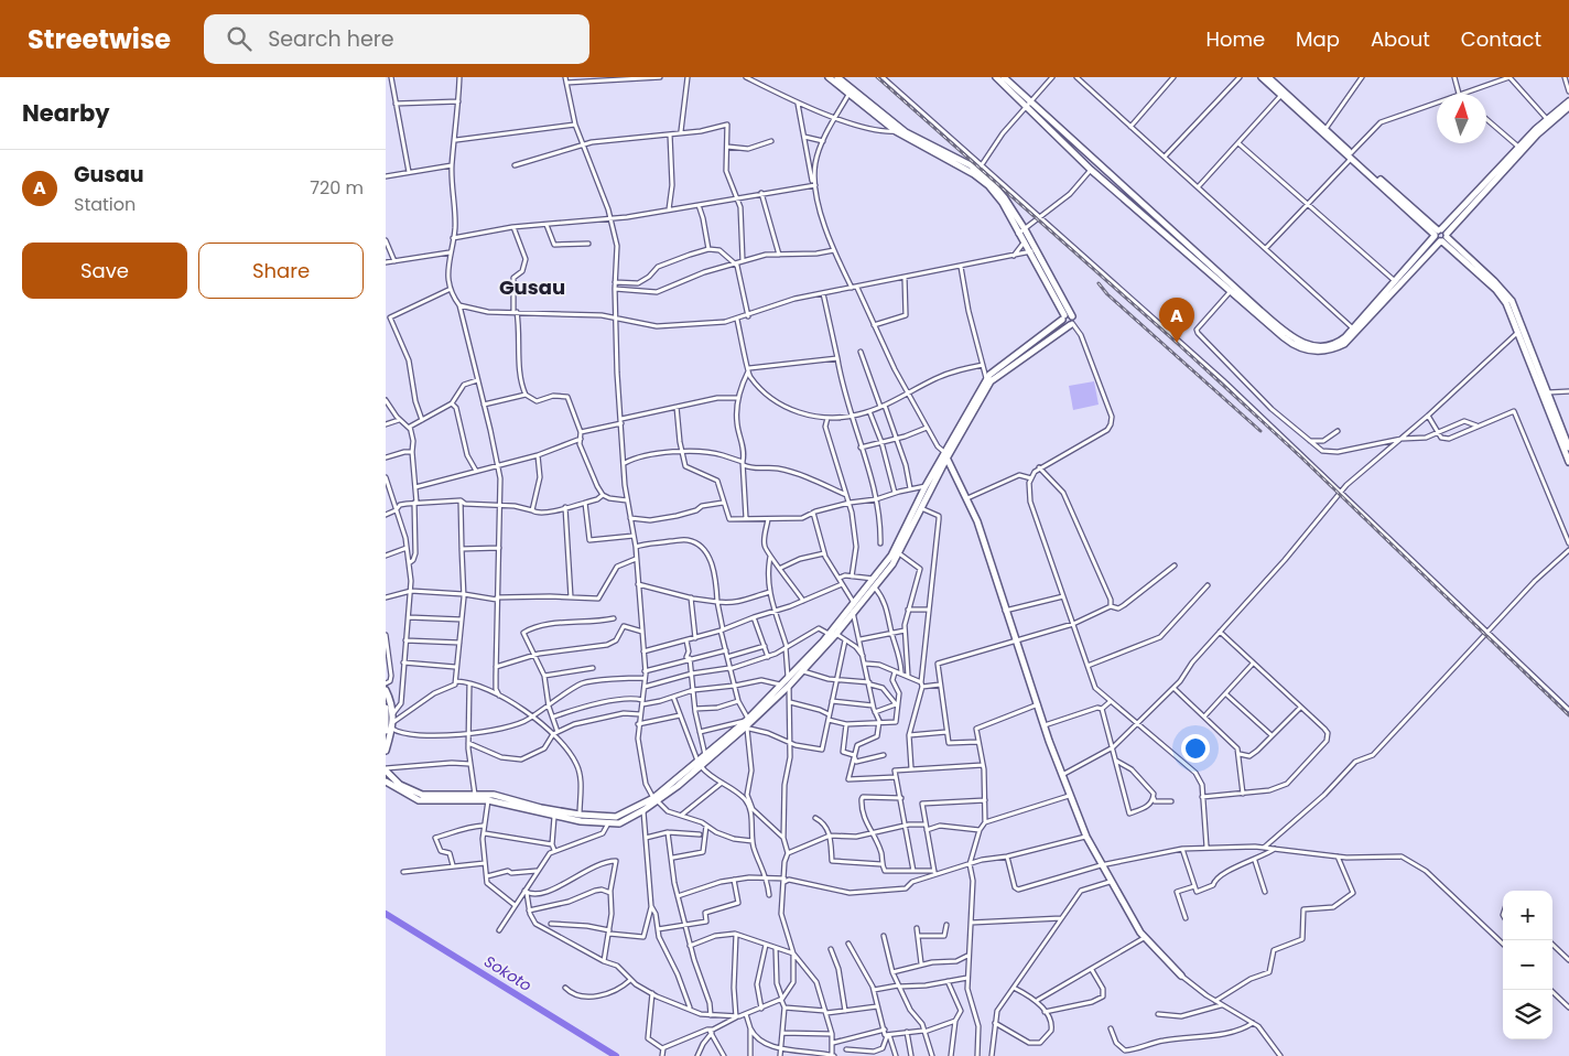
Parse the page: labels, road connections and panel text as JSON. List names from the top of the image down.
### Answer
{
  "districts": ["Gusau"],
  "water": ["Sokoto"],
  "north": "top",
  "page": {
    "header": "Streetwise",
    "search": "Search here",
    "nav": [
      "Home",
      "Map",
      "About",
      "Contact"
    ],
    "heading": "Nearby",
    "list": [
      {
        "mark": "A",
        "name": "Gusau",
        "note": "Station",
        "value": "720 m"
      }
    ],
    "buttons": ["Save", "Share"],
    "pins": "A",
    "map_buttons": ["+", "−"]
  }
}
